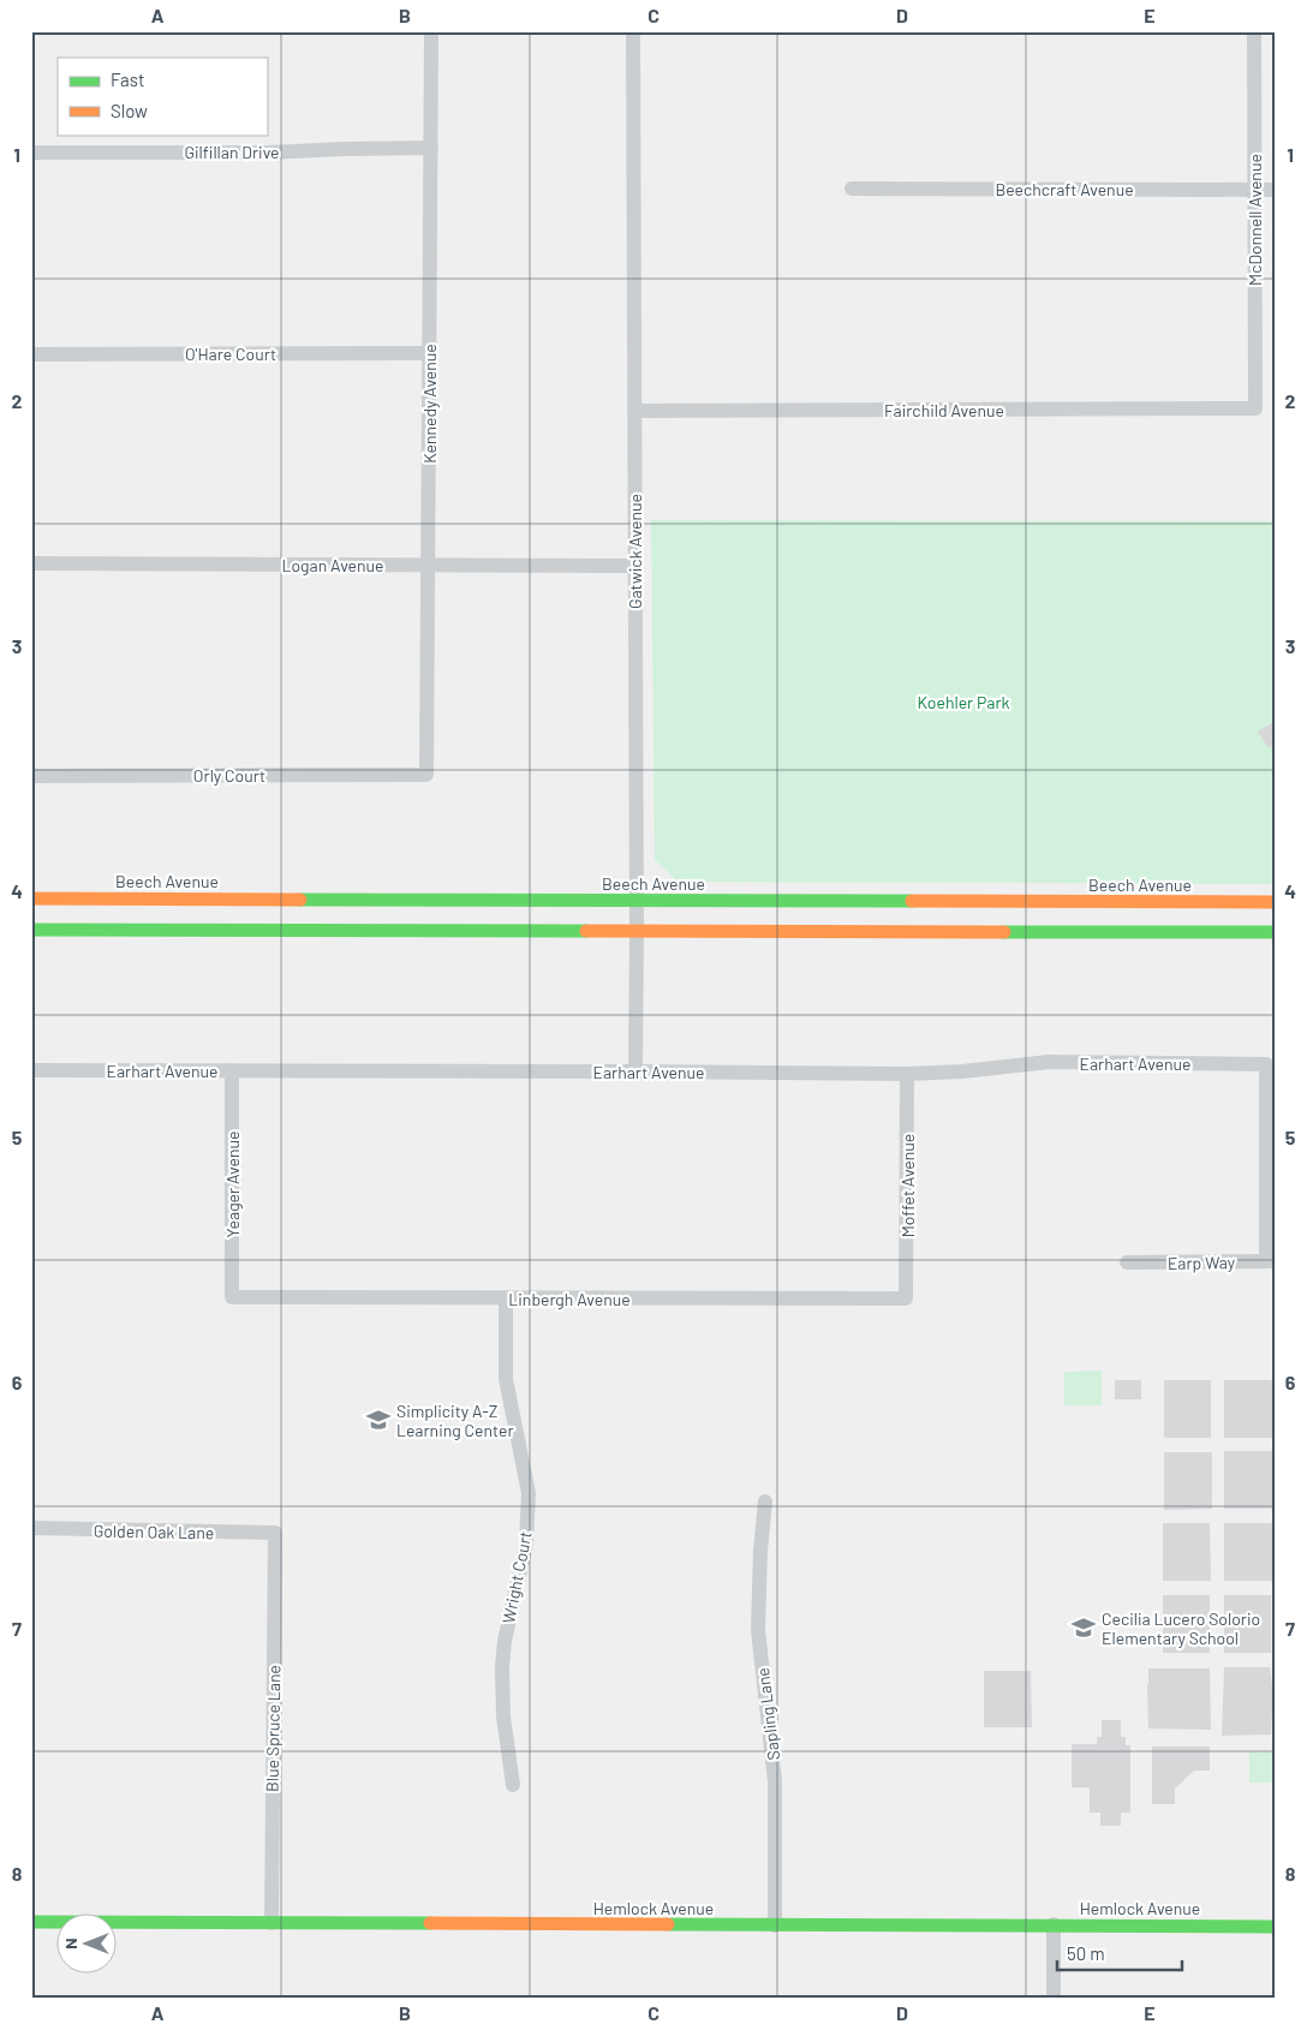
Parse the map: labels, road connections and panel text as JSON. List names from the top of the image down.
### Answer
{
  "streets": {
    "main road": ["Beech Avenue", "Hemlock Avenue"],
    "street": [
      "Gilfillan Drive",
      "Beechcraft Avenue",
      "McDonnell Avenue",
      "O'Hare Court",
      "Kennedy Avenue",
      "Fairchild Avenue",
      "Gatwick Avenue",
      "Logan Avenue",
      "Orly Court",
      "Earhart Avenue",
      "Yeager Avenue",
      "Moffet Avenue",
      "Earp Way",
      "Linbergh Avenue",
      "Golden Oak Lane",
      "Wright Court",
      "Sapling Lane",
      "Blue Spruce Lane"
    ]
  },
  "crossings": [
    ["Gilfillan Drive", "Kennedy Avenue"],
    ["Beechcraft Avenue", "McDonnell Avenue"],
    ["McDonnell Avenue", "Fairchild Avenue"],
    ["O'Hare Court", "Kennedy Avenue"],
    ["Kennedy Avenue", "Logan Avenue"],
    ["Kennedy Avenue", "Orly Court"],
    ["Fairchild Avenue", "Gatwick Avenue"],
    ["Gatwick Avenue", "Logan Avenue"],
    ["Gatwick Avenue", "Beech Avenue"],
    ["Gatwick Avenue", "Earhart Avenue"],
    ["Earhart Avenue", "Yeager Avenue"],
    ["Earhart Avenue", "Moffet Avenue"],
    ["Earhart Avenue", "Earp Way"],
    ["Yeager Avenue", "Linbergh Avenue"],
    ["Moffet Avenue", "Linbergh Avenue"],
    ["Linbergh Avenue", "Wright Court"],
    ["Golden Oak Lane", "Blue Spruce Lane"],
    ["Sapling Lane", "Hemlock Avenue"],
    ["Blue Spruce Lane", "Hemlock Avenue"]
  ],
  "parks": ["Koehler Park"],
  "places": {
    "school or university": ["Simplicity A-Z Learning Center", "Cecilia Lucero Solorio Elementary School"]
  },
  "legend": ["Fast", "Slow"],
  "scale_bar": "50 m",
  "north": "left",
  "grid": {
    "columns": [
      "A",
      "B",
      "C",
      "D",
      "E"
    ],
    "rows": [
      "1",
      "2",
      "3",
      "4",
      "5",
      "6",
      "7",
      "8"
    ]
  }
}
